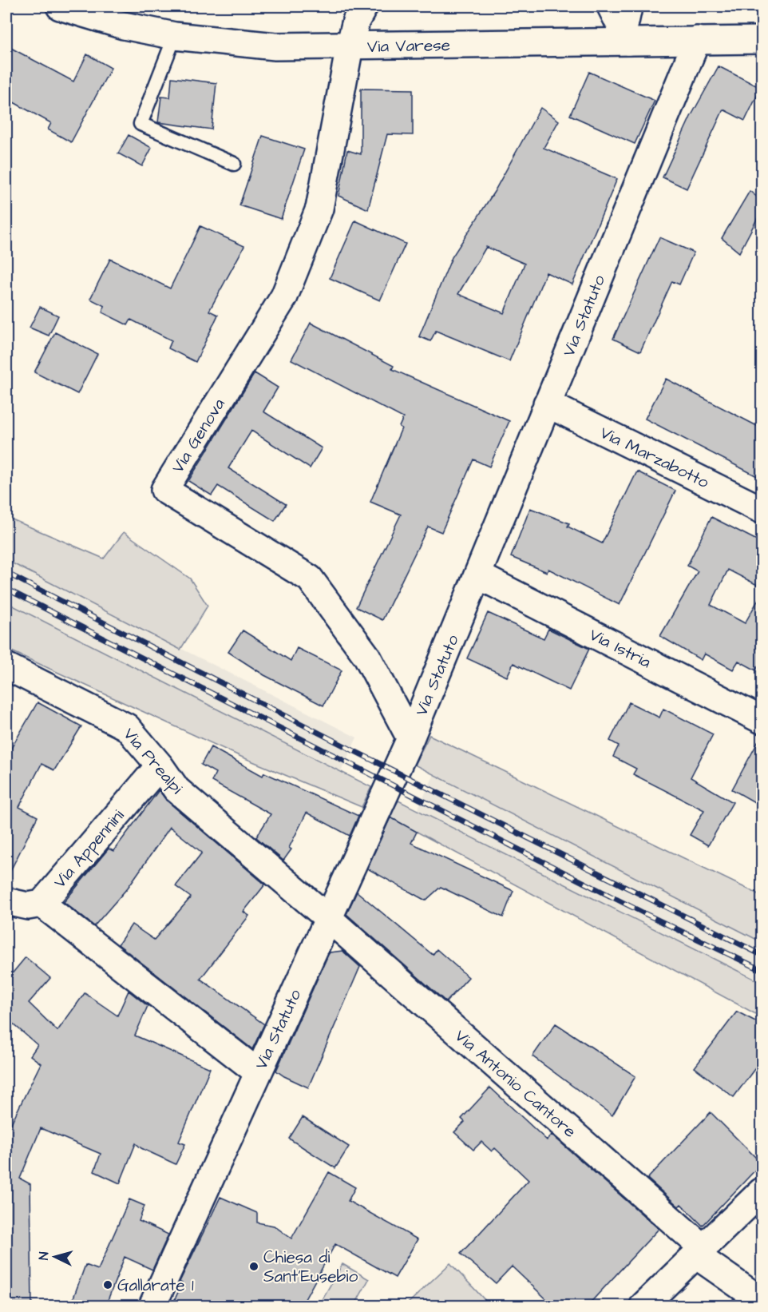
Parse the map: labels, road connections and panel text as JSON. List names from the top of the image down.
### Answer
{
  "streets": {
    "street": [
      "Via Varese",
      "Via Statuto",
      "Via Genova",
      "Via Marzabotto",
      "Via Istria",
      "Via Prealpi",
      "Via Appennini",
      "Via Antonio Cantore"
    ]
  },
  "crossings": [
    ["Via Varese", "Via Statuto"],
    ["Via Varese", "Via Genova"],
    ["Via Statuto", "Via Genova"],
    ["Via Statuto", "Via Marzabotto"],
    ["Via Statuto", "Via Istria"],
    ["Via Statuto", "Via Prealpi"],
    ["Via Statuto", "Via Antonio Cantore"],
    ["Via Prealpi", "Via Appennini"],
    ["Via Prealpi", "Via Antonio Cantore"]
  ],
  "places": ["Chiesa di Sant'Eusebio", "Gallarate 1"],
  "north": "left"
}
